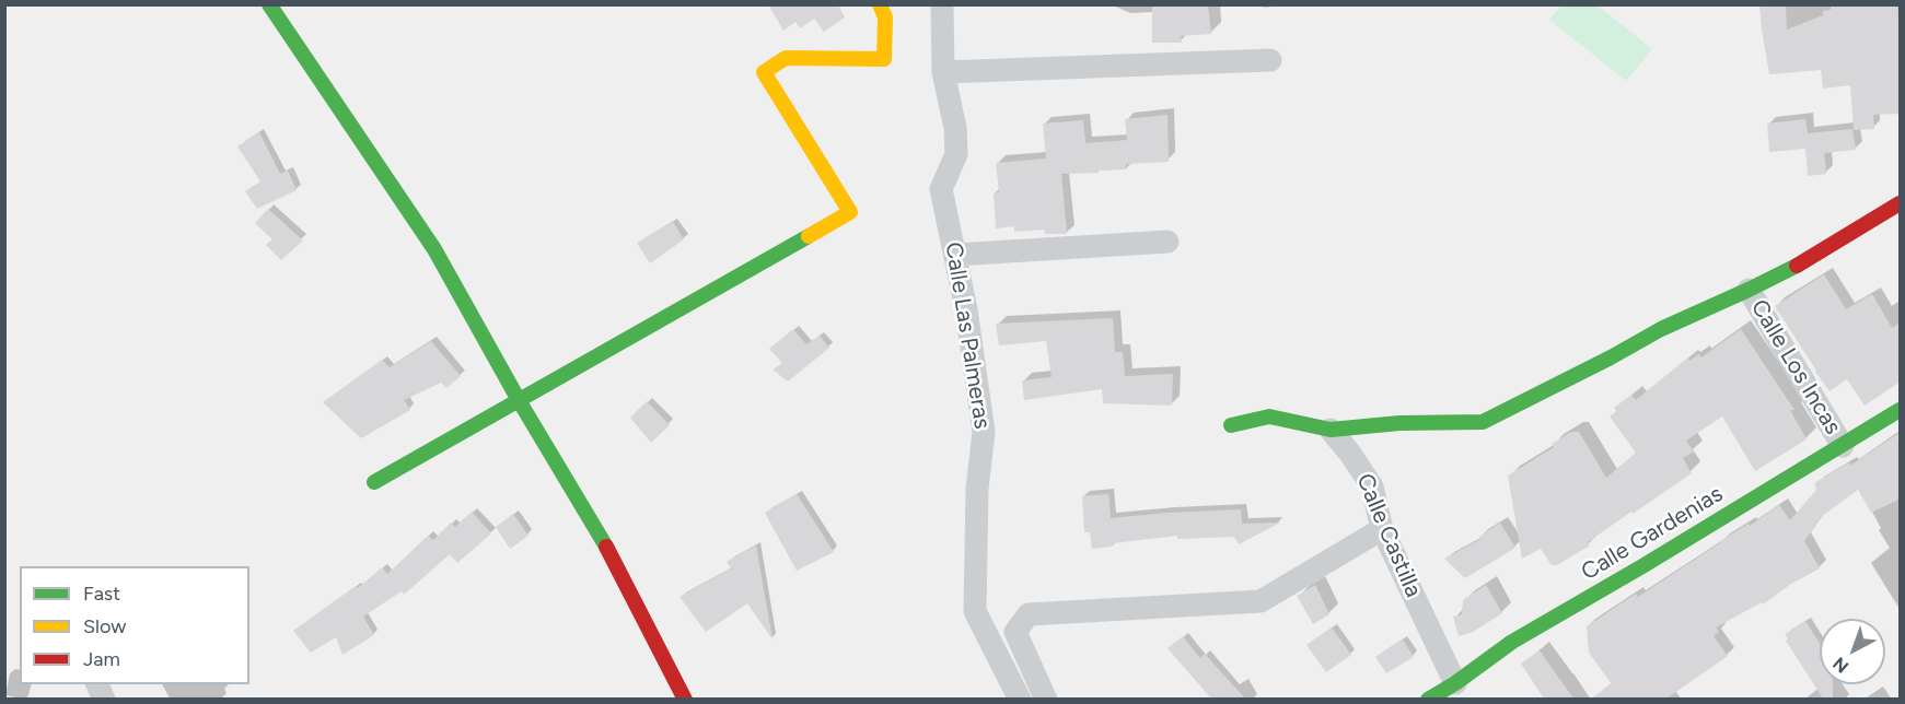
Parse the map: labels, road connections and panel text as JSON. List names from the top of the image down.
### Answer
{
  "streets": {
    "street": [
      "Calle Las Palmeras",
      "Calle Los Incas",
      "Calle Gardenias",
      "Calle Castilla"
    ]
  },
  "crossings": [
    ["Calle Los Incas", "Calle Gardenias"],
    ["Calle Gardenias", "Calle Castilla"]
  ],
  "legend": ["Fast", "Slow", "Jam"],
  "north": "bottom left"
}
